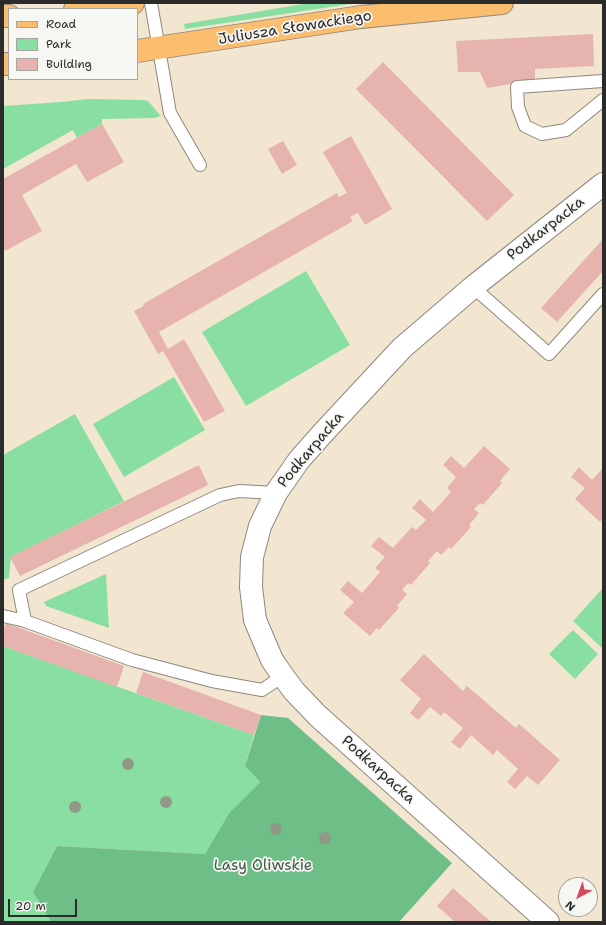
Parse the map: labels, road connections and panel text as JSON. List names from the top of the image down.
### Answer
{
  "streets": {
    "main road": ["Juliusza Słowackiego"],
    "street": ["Podkarpacka"]
  },
  "parks": ["Lasy Oliwskie"],
  "legend": ["Road", "Park", "Building"],
  "scale_bar": "20 m",
  "north": "bottom left"
}
